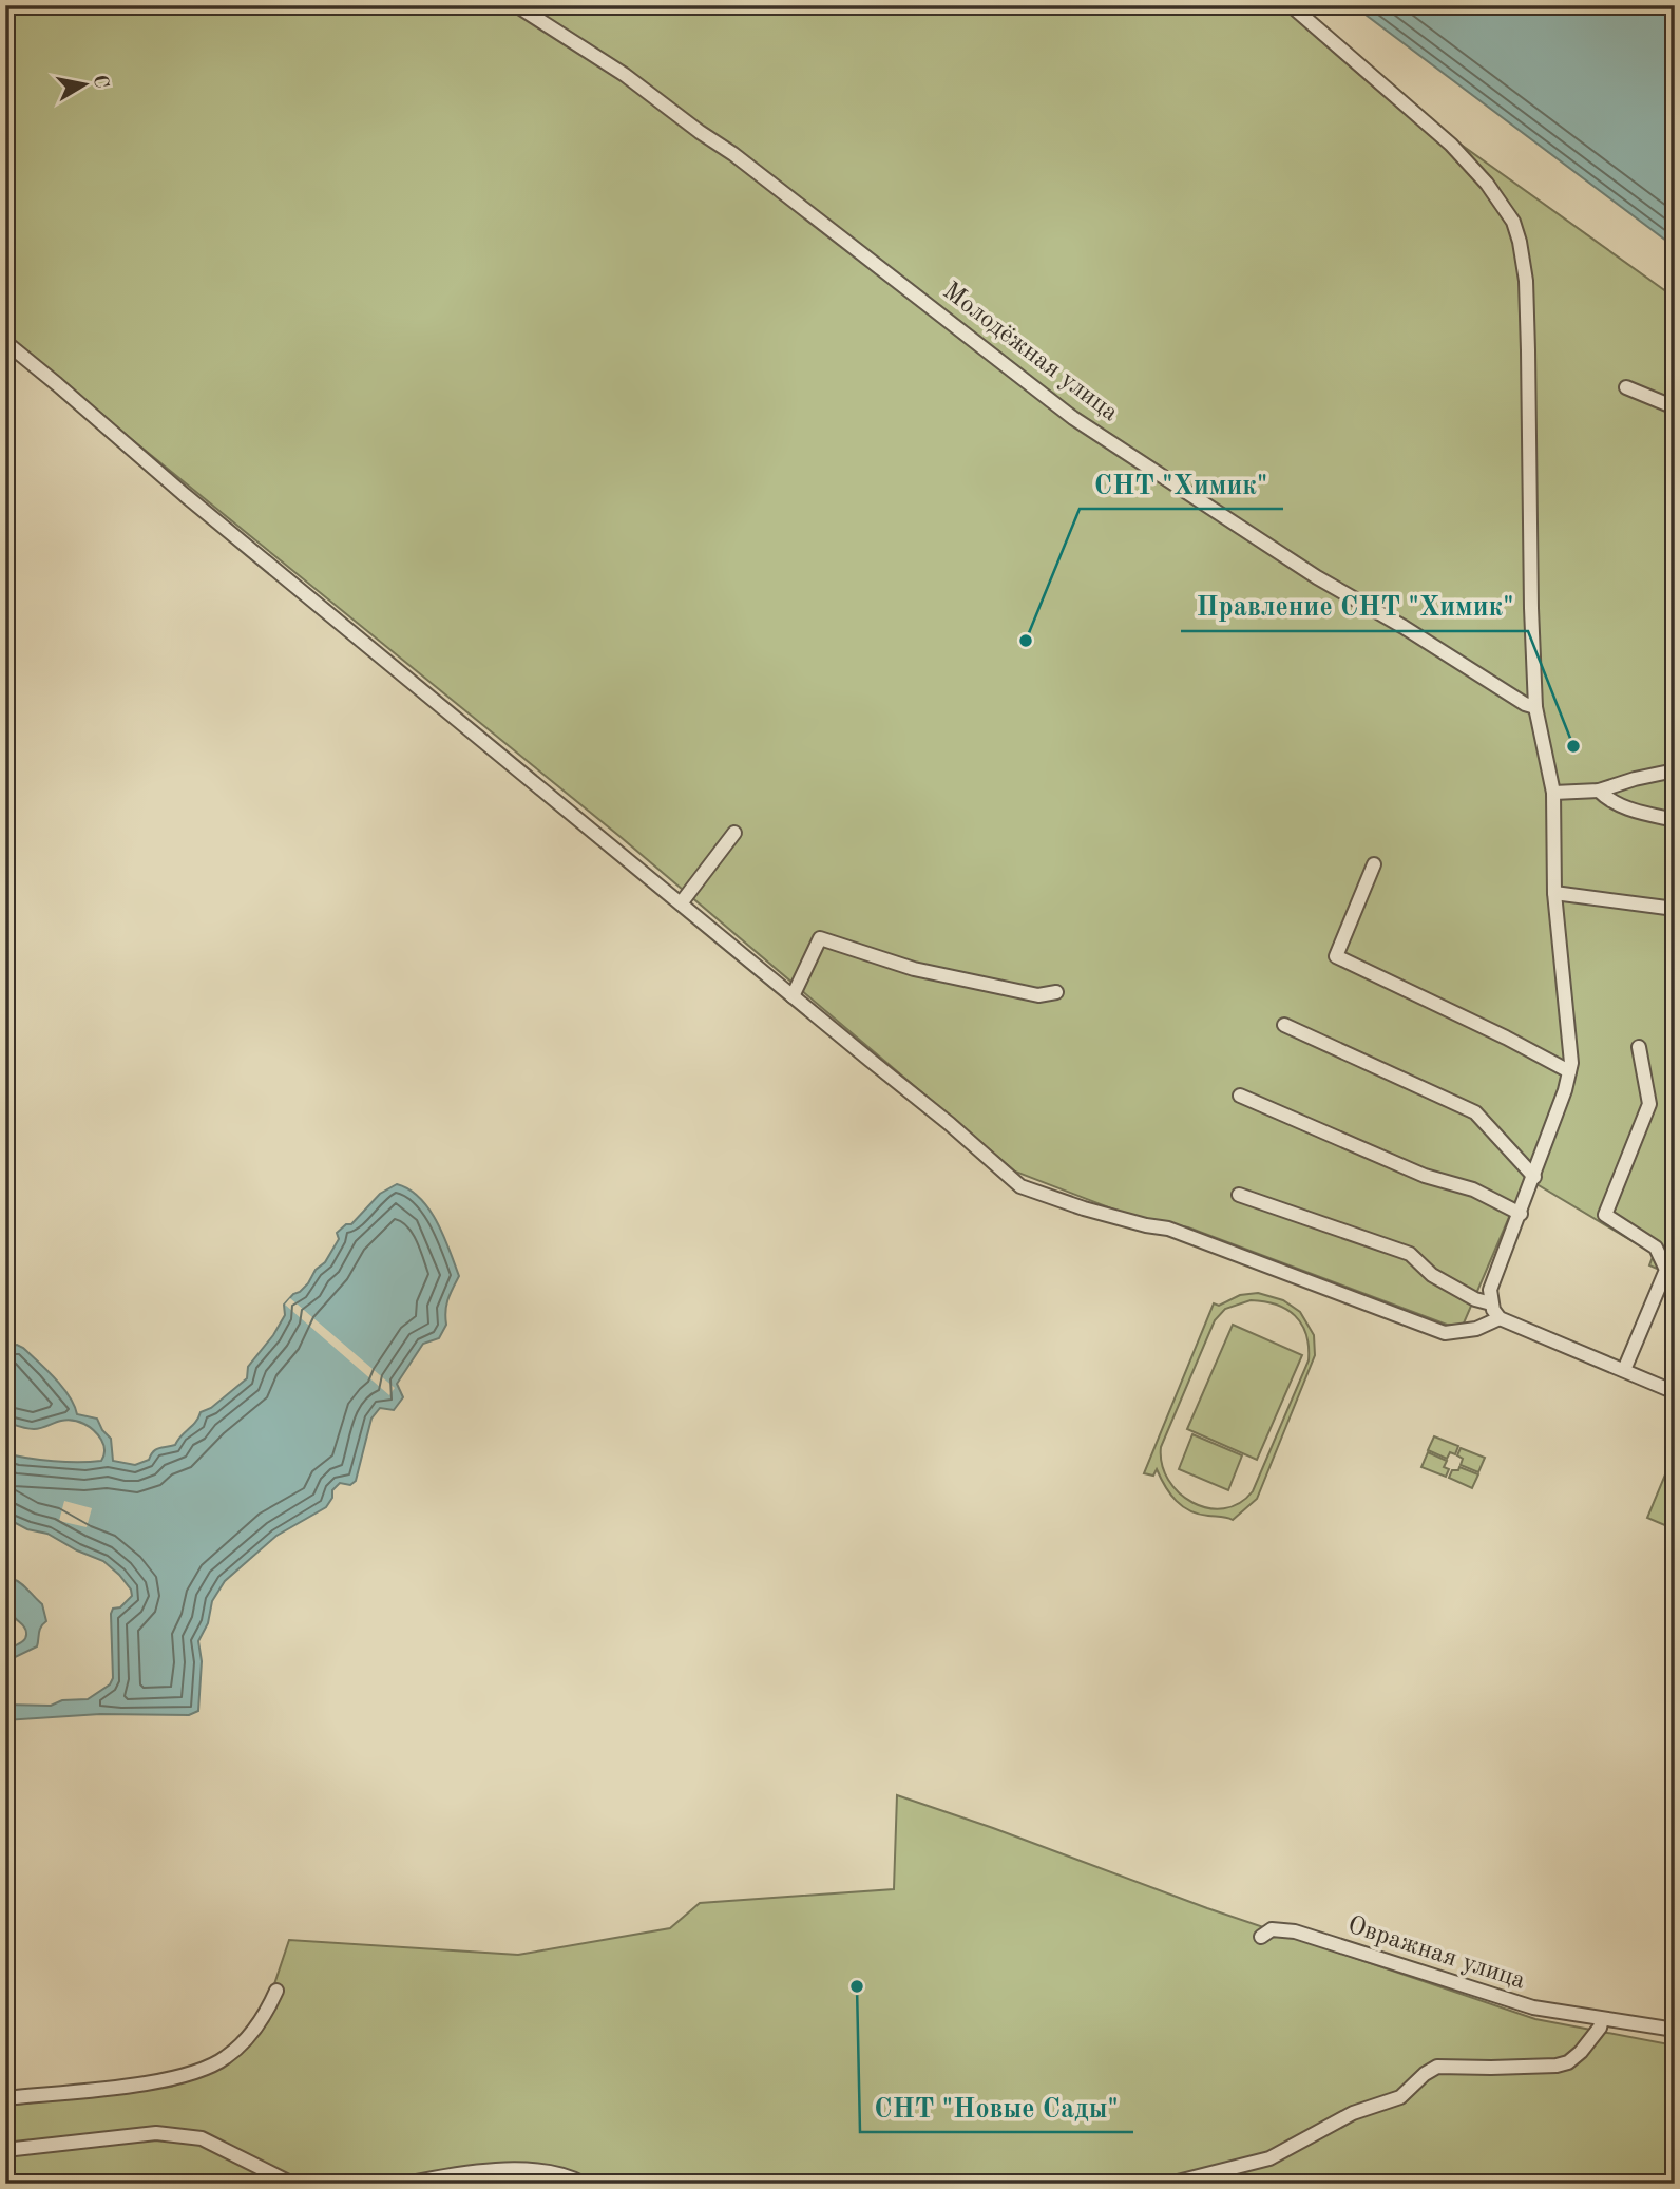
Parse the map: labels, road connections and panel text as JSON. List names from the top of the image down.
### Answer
{
  "streets": {
    "street": ["Молодёжная улица", "Овражная улица"]
  },
  "places": ["СНТ \"Химик\"", "Правление СНТ \"Химик\"", "СНТ \"Новые Сады\""],
  "north": "right"
}
